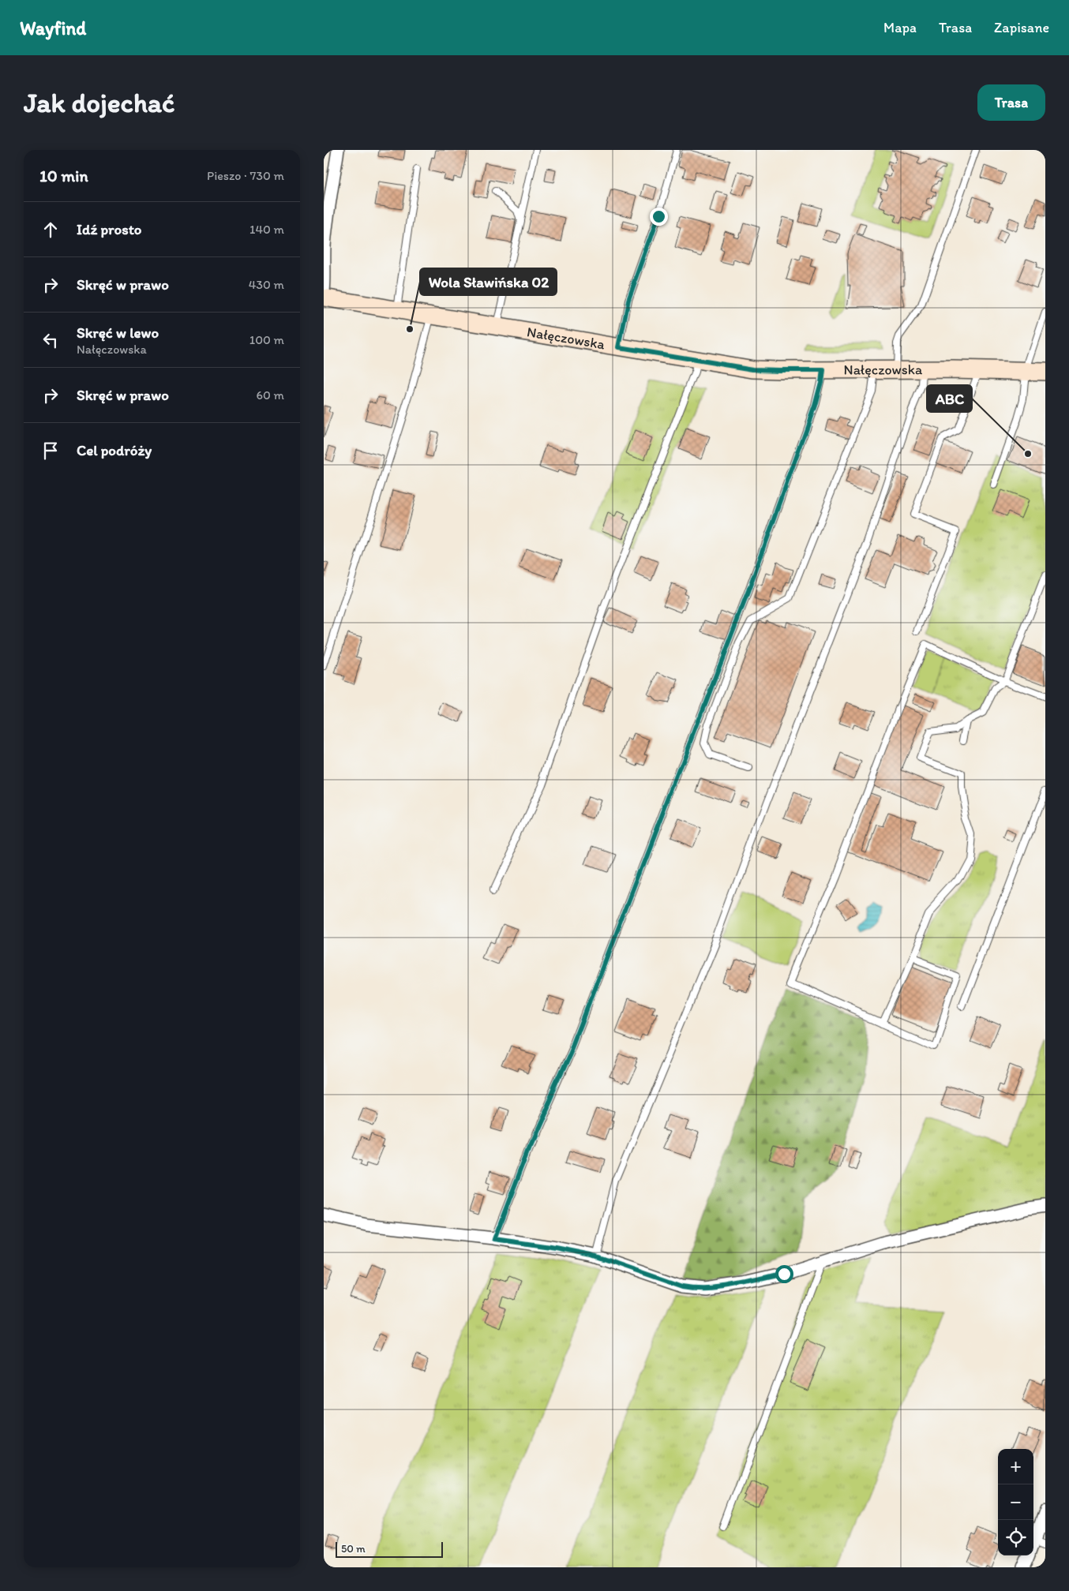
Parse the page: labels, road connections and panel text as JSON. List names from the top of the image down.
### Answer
{
  "streets": {
    "main road": ["Nałęczowska"]
  },
  "places": ["Wola Sławińska 02", "ABC"],
  "scale_bar": "50 m",
  "page": {
    "header": "Wayfind",
    "nav": ["Mapa", "Trasa", "Zapisane"],
    "buttons": "Trasa",
    "title": "Jak dojechać",
    "heading": ["10 min", "Pieszo · 730 m"],
    "list": [
      ["Idź prosto", "140 m"],
      ["Skręć w prawo", "430 m"],
      ["Skręć w lewo", "Nałęczowska", "100 m"],
      ["Skręć w prawo", "60 m"],
      "Cel podróży"
    ],
    "map_buttons": ["+", "−"],
    "scale": "50 m"
  }
}
